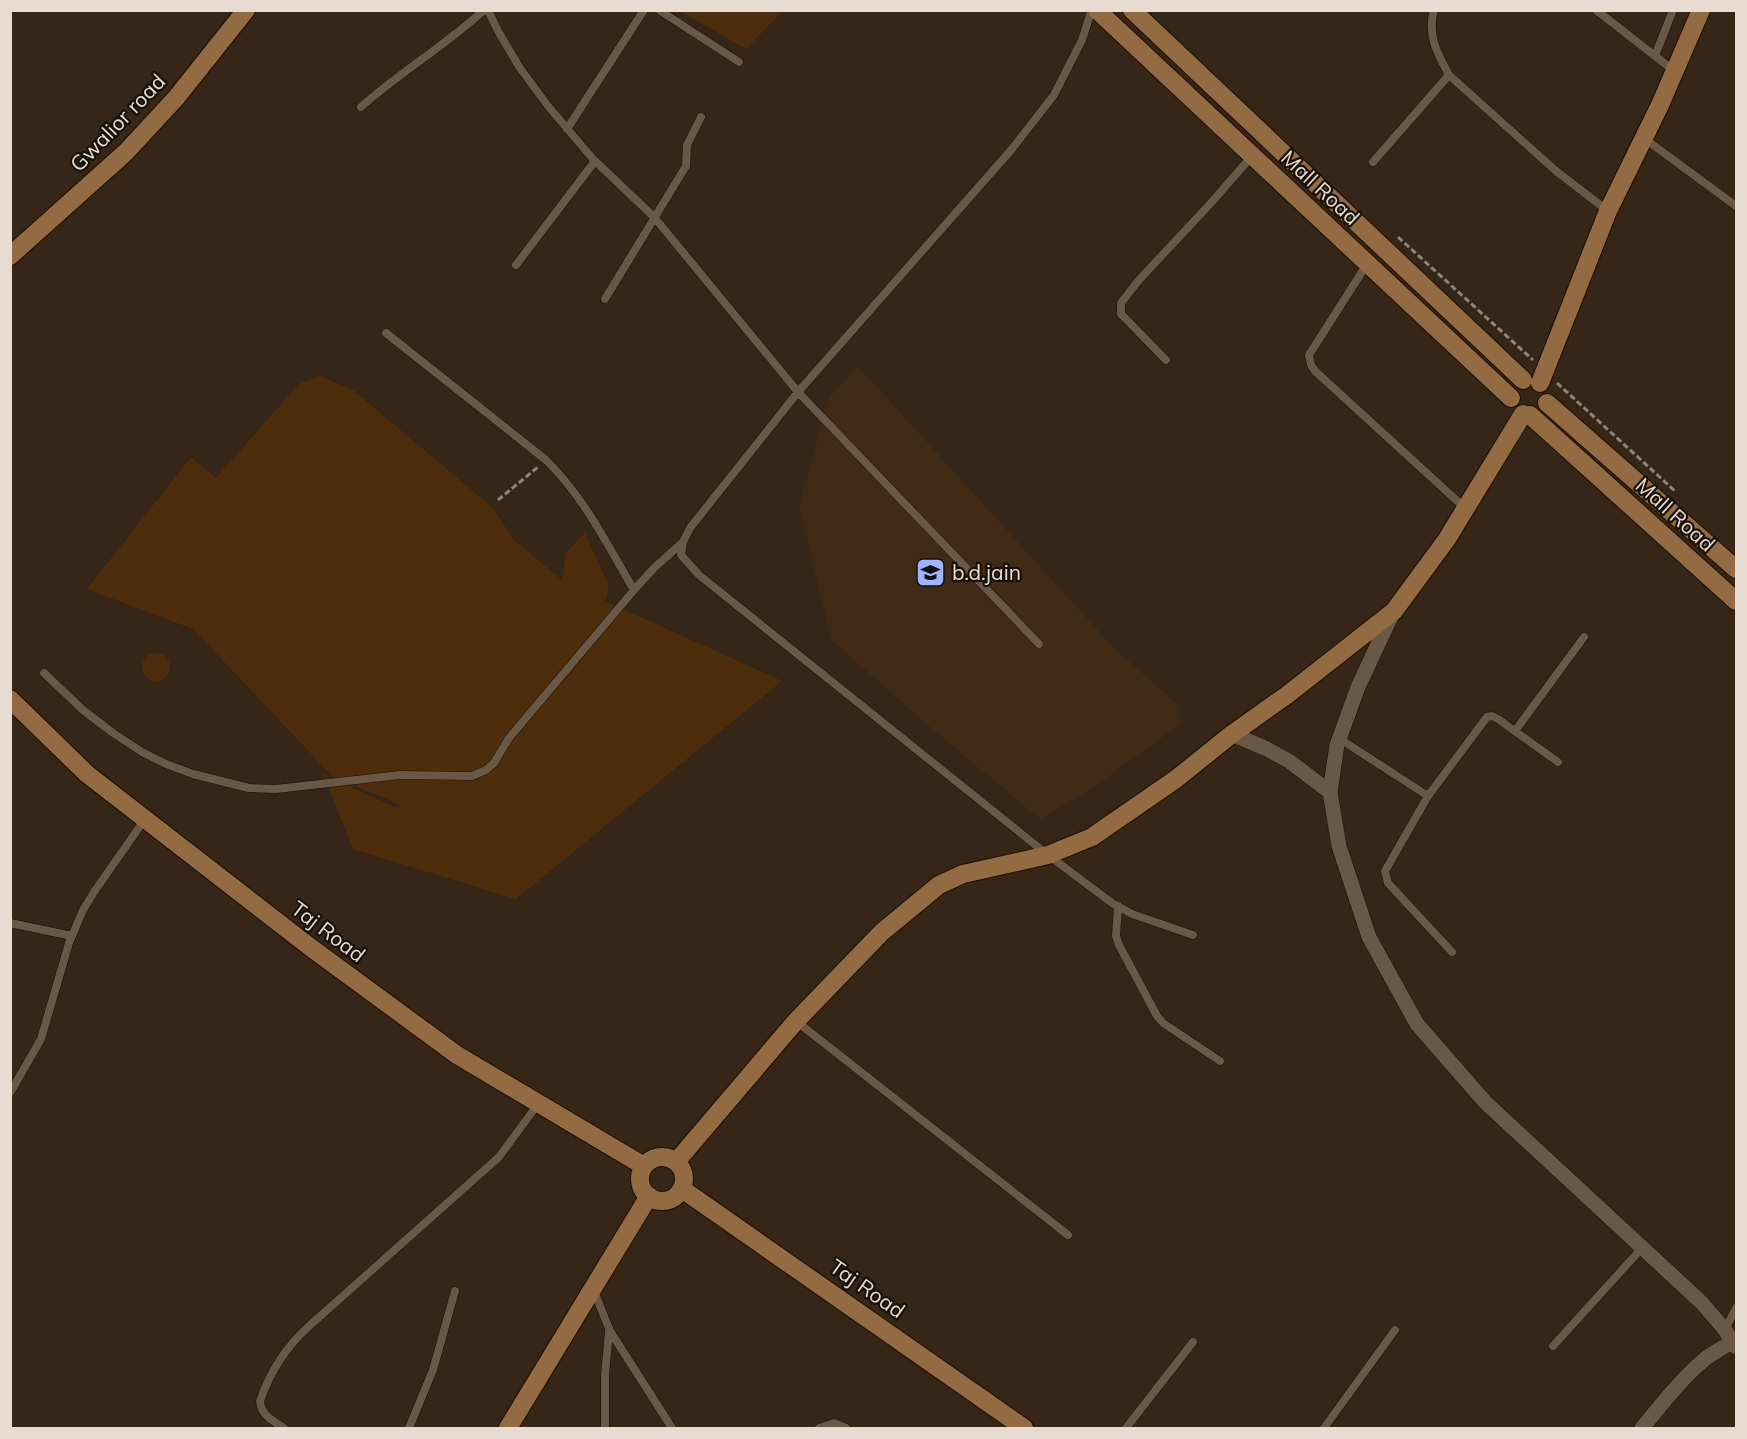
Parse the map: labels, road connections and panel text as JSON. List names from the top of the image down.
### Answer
{
  "streets": {
    "main road": ["Gwalior road", "Mall Road", "Taj Road"]
  },
  "places": {
    "school or university": ["b.d.jain"]
  }
}
